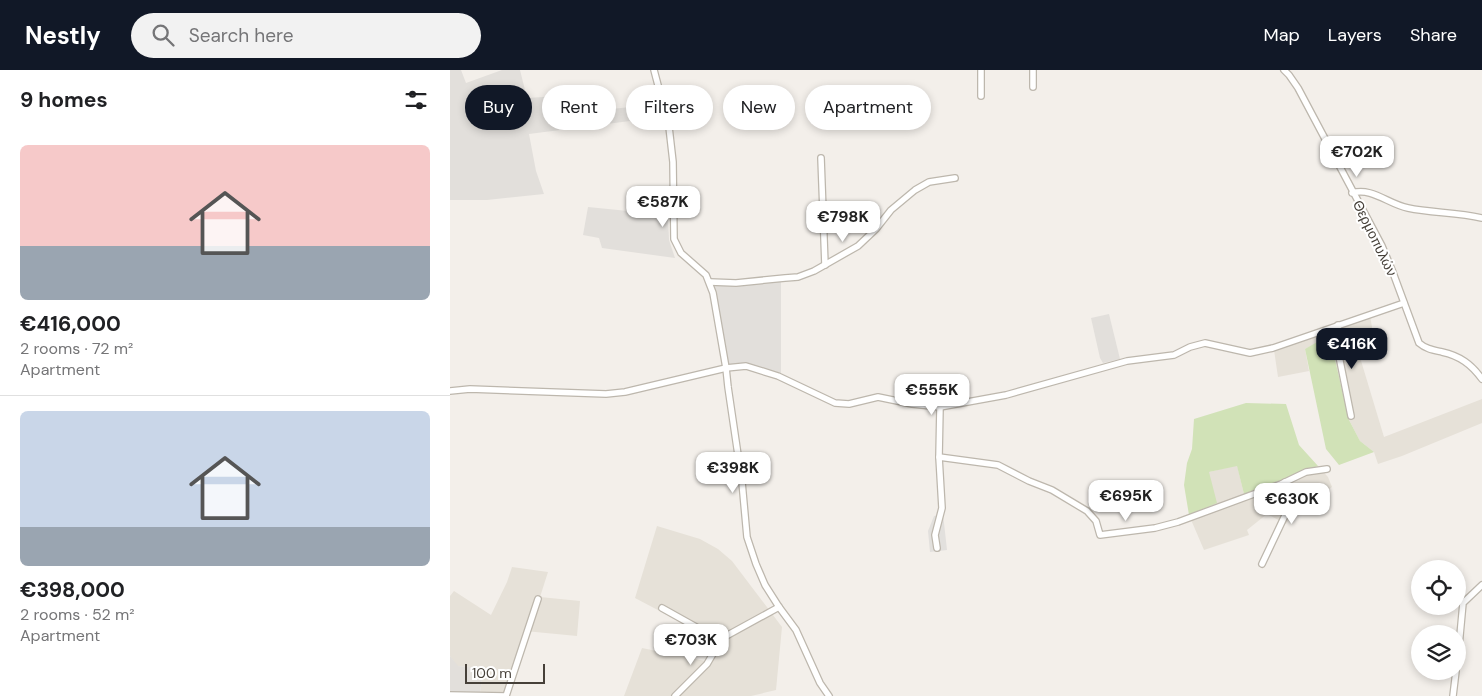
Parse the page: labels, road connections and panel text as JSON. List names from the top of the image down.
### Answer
{
  "streets": {
    "street": ["Θερμοπυλών"]
  },
  "scale_bar": "100 m",
  "page": {
    "header": "Nestly",
    "search": "Search here",
    "nav": ["Map", "Layers", "Share"],
    "heading": "9 homes",
    "chip": [
      "Buy",
      "Rent",
      "Filters",
      "New",
      "Apartment"
    ],
    "list": [
      {
        "name": "€416,000",
        "note": "2 rooms · 72 m² · Apartment"
      },
      {
        "name": "€398,000",
        "note": "2 rooms · 52 m² · Apartment"
      }
    ],
    "price": [
      "€702K",
      "€587K",
      "€798K",
      "€416K",
      "€555K",
      "€398K",
      "€695K",
      "€630K",
      "€703K"
    ],
    "scale": "100 m"
  }
}
